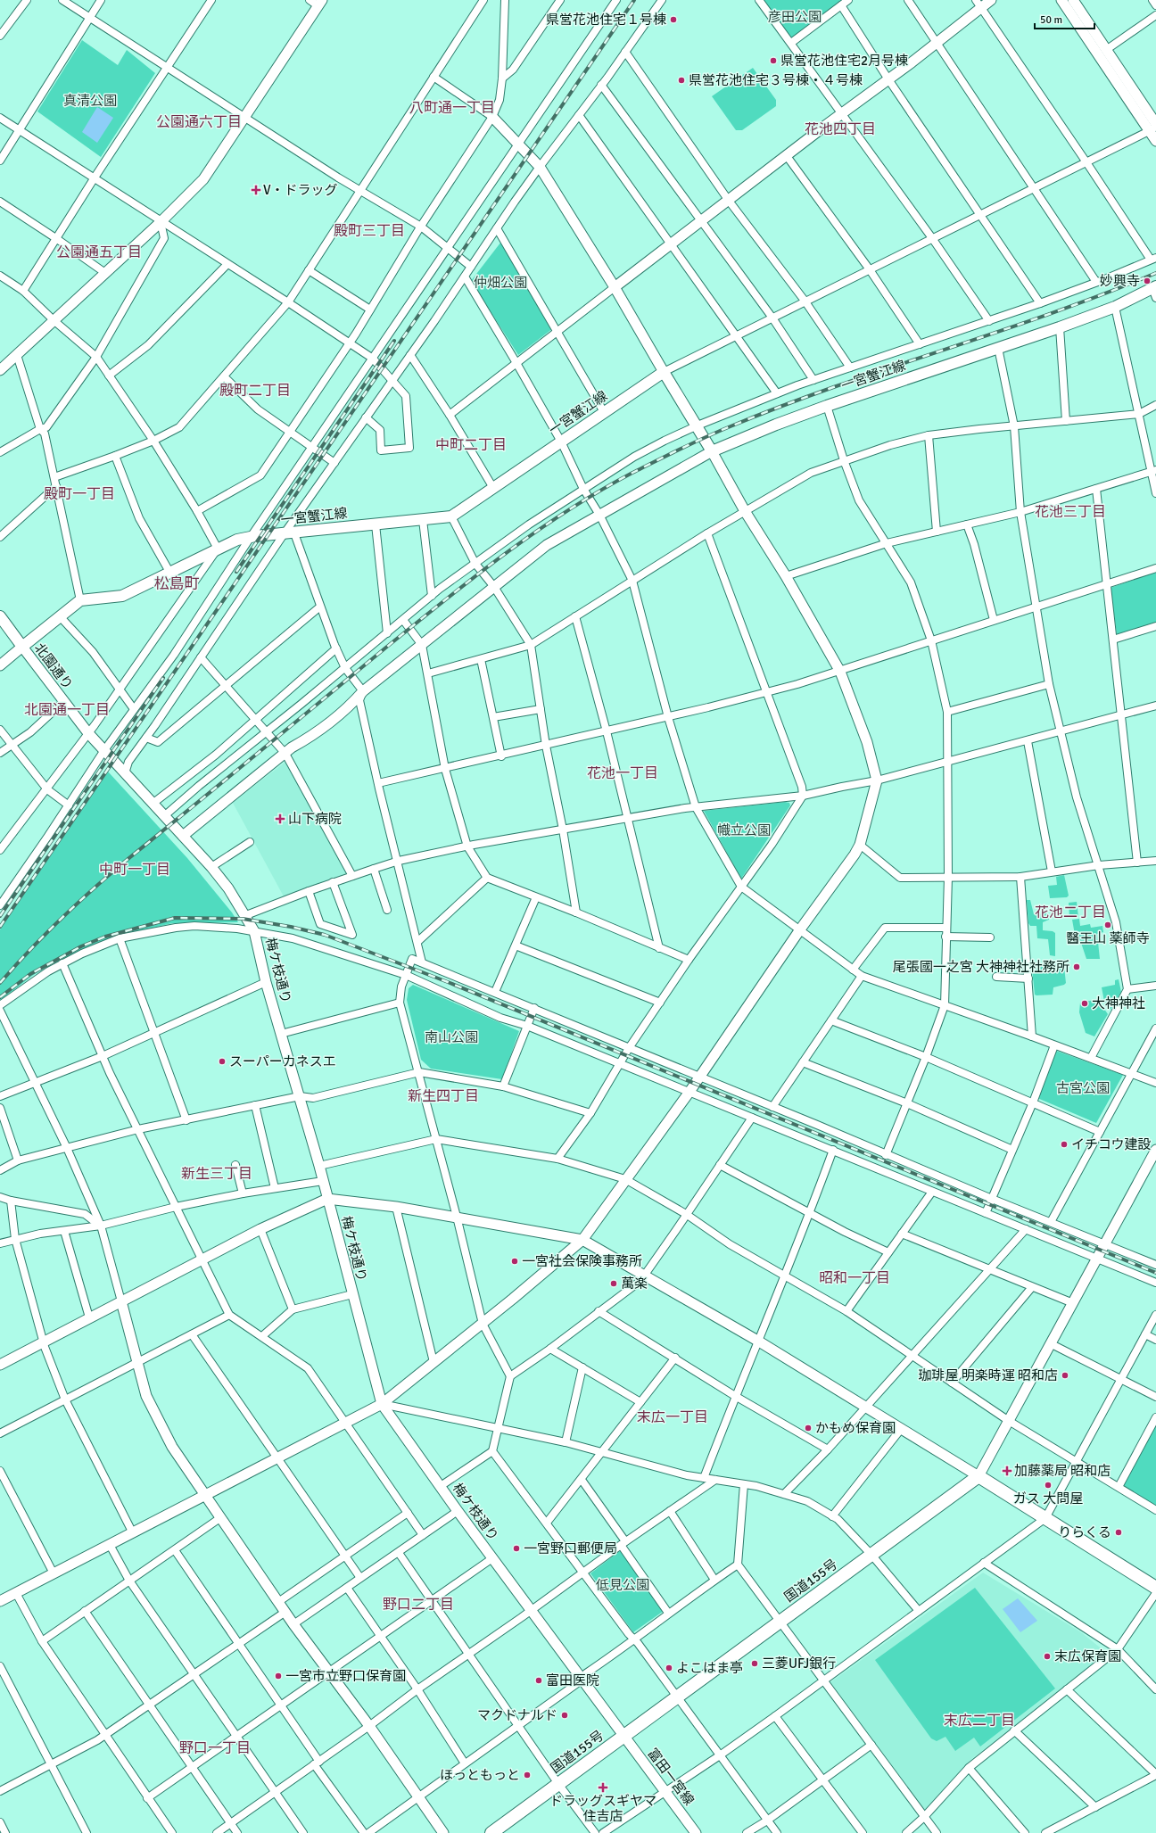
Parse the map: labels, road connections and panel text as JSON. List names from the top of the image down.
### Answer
{
  "streets": {
    "highway": ["国道155号"],
    "main road": ["一宮蟹江線"],
    "street": ["北園通り", "梅ケ枝通り", "富田一宮線"]
  },
  "crossings": [
    ["北園通り", "梅ケ枝通り"],
    ["梅ケ枝通り", "国道155号"],
    ["梅ケ枝通り", "富田一宮線"],
    ["国道155号", "富田一宮線"]
  ],
  "districts": [
    "八町通一丁目",
    "公園通六丁目",
    "花池四丁目",
    "殿町三丁目",
    "公園通五丁目",
    "殿町二丁目",
    "中町二丁目",
    "殿町一丁目",
    "花池三丁目",
    "松島町",
    "北園通一丁目",
    "花池一丁目",
    "中町一丁目",
    "花池二丁目",
    "新生四丁目",
    "新生三丁目",
    "昭和一丁目",
    "末広一丁目",
    "野口二丁目",
    "末広二丁目",
    "野口一丁目"
  ],
  "parks": [
    "彦田公園",
    "真清公園",
    "仲畑公園",
    "幟立公園",
    "南山公園",
    "古宮公園",
    "低見公園"
  ],
  "places": {
    "other": [
      "県営花池住宅１号棟",
      "県営花池住宅2月号棟",
      "県営花池住宅３号棟・４号棟",
      "妙興寺",
      "醫王山 薬師寺",
      "尾張國一之宮 大神神社社務所",
      "大神神社",
      "スーパーカネスエ",
      "イチコウ建設",
      "一宮社会保険事務所",
      "萬楽",
      "珈琲屋 明楽時運 昭和店",
      "かもめ保育園",
      "ガス 大問屋",
      "りらくる",
      "一宮野口郵便局",
      "末広保育園",
      "三菱UFJ銀行",
      "よこはま亭",
      "一宮市立野口保育園",
      "富田医院",
      "マクドナルド",
      "ほっともっと"
    ],
    "health": [
      "V・ドラッグ",
      "山下病院",
      "加藤薬局 昭和店",
      "ドラッグスギヤマ 住吉店"
    ]
  },
  "scale_bar": "50 m"
}
